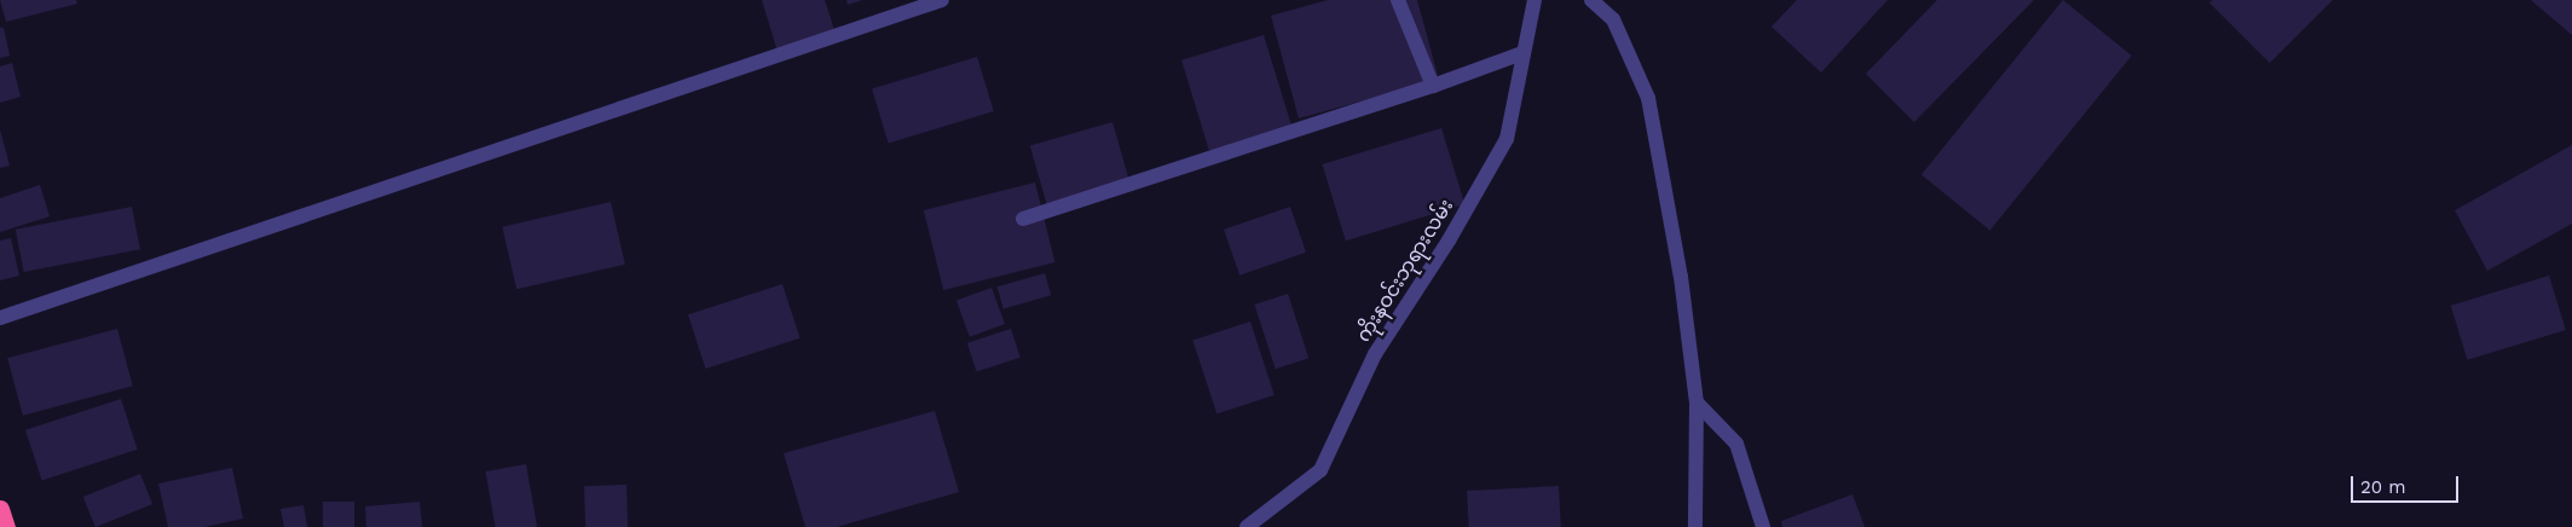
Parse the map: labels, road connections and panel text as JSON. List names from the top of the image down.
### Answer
{
  "streets": {
    "street": ["ကိုးနဝင်းဘုရားလမ်း"]
  },
  "scale_bar": "20 m"
}
